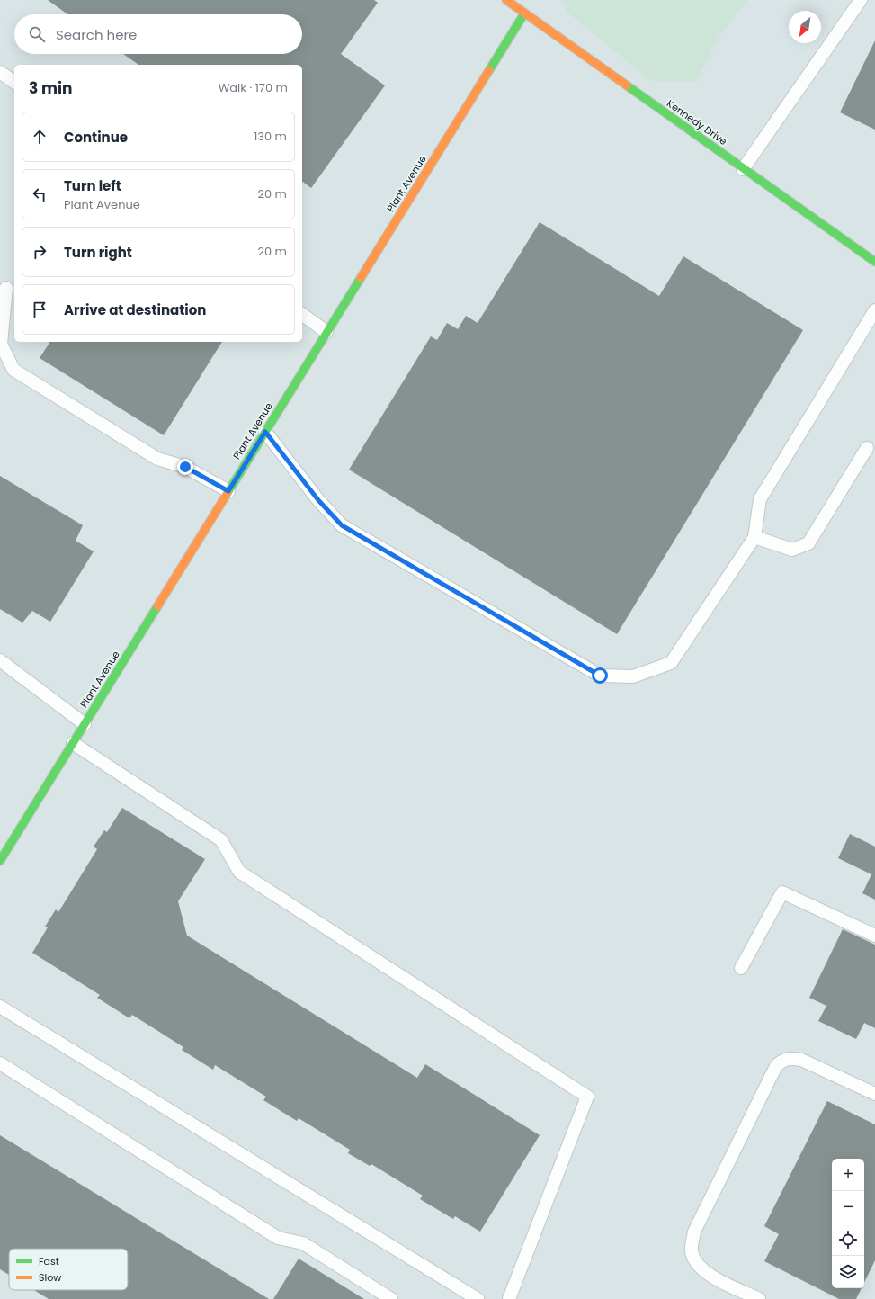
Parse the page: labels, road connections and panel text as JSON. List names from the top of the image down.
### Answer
{
  "streets": {
    "street": ["Kennedy Drive", "Plant Avenue"]
  },
  "crossings": [
    ["Kennedy Drive", "Plant Avenue"]
  ],
  "legend": ["Fast", "Slow"],
  "north": "bottom left",
  "page": {
    "search": "Search here",
    "heading": ["3 min", "Walk · 170 m"],
    "list": [
      ["Continue", "130 m"],
      ["Turn left", "Plant Avenue", "20 m"],
      ["Turn right", "20 m"],
      "Arrive at destination"
    ],
    "map_buttons": ["+", "−"]
  }
}
